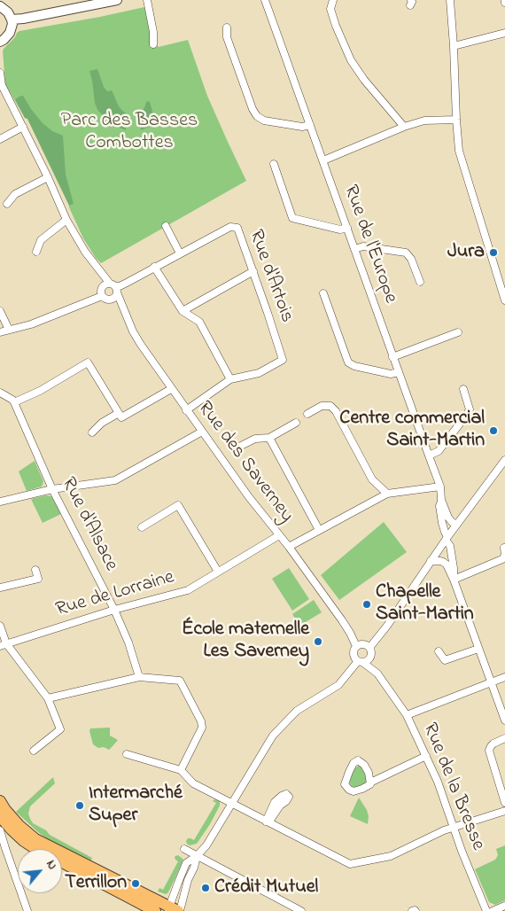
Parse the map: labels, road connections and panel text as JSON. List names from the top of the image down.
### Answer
{
  "streets": {
    "street": [
      "Rue de l'Europe",
      "Rue d'Artois",
      "Rue des Saverney",
      "Rue d'Alsace",
      "Rue de Lorraine",
      "Rue de la Bresse"
    ]
  },
  "crossings": [
    ["Rue d'Artois", "Rue des Saverney"],
    ["Rue des Saverney", "Rue de Lorraine"],
    ["Rue des Saverney", "Rue de la Bresse"],
    ["Rue d'Alsace", "Rue de Lorraine"]
  ],
  "parks": ["Parc des Basses Combottes"],
  "places": [
    "Jura",
    "Centre commercial Saint-Martin",
    "Chapelle Saint-Martin",
    "École maternelle Les Saverney",
    "Intermarché Super",
    "Terrillon",
    "Crédit Mutuel"
  ],
  "north": "top right"
}
